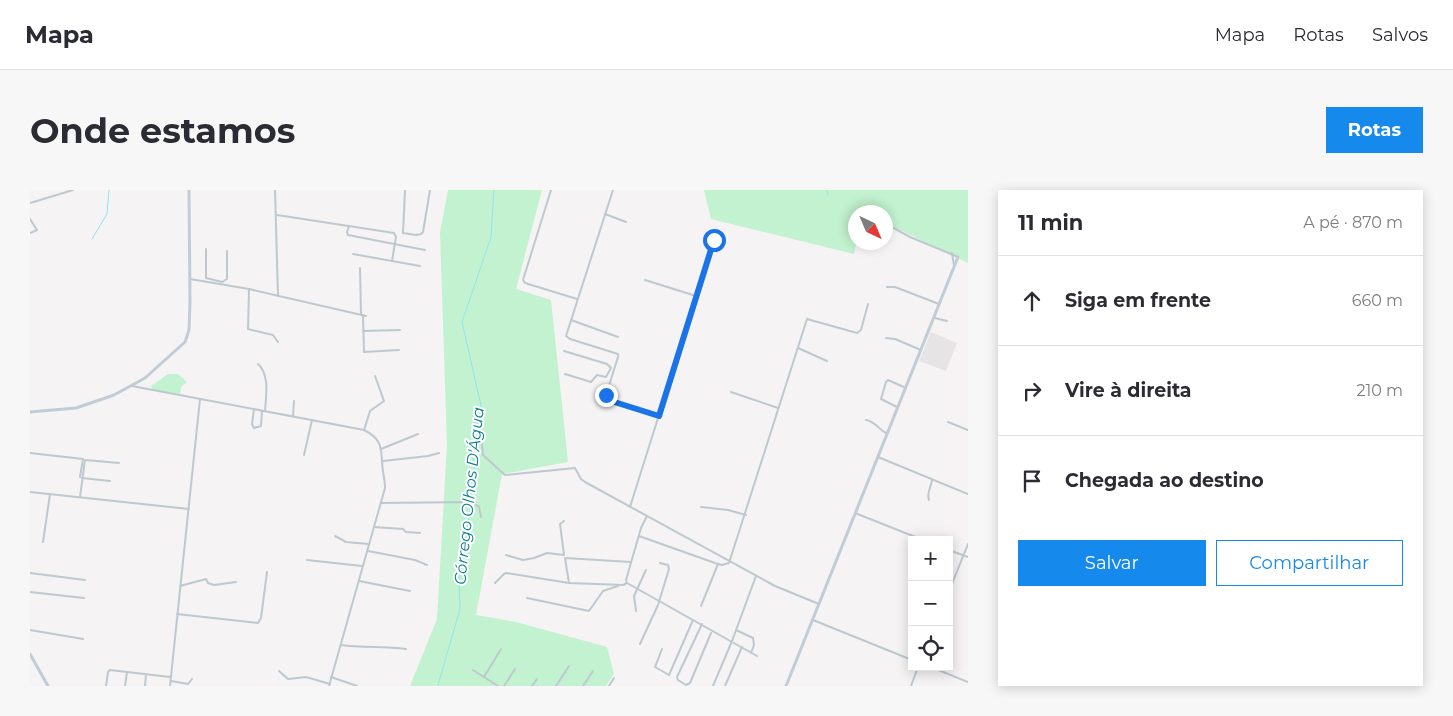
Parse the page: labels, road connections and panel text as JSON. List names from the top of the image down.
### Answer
{
  "water": ["Córrego Olhos D'Água"],
  "north": "bottom right",
  "page": {
    "header": "Mapa",
    "nav": ["Mapa", "Rotas", "Salvos"],
    "buttons": [
      "Rotas",
      ["Salvar", "Compartilhar"]
    ],
    "title": "Onde estamos",
    "heading": ["11 min", "A pé · 870 m"],
    "list": [
      ["Siga em frente", "660 m"],
      ["Vire à direita", "210 m"],
      "Chegada ao destino"
    ],
    "map_buttons": ["+", "−"]
  }
}
